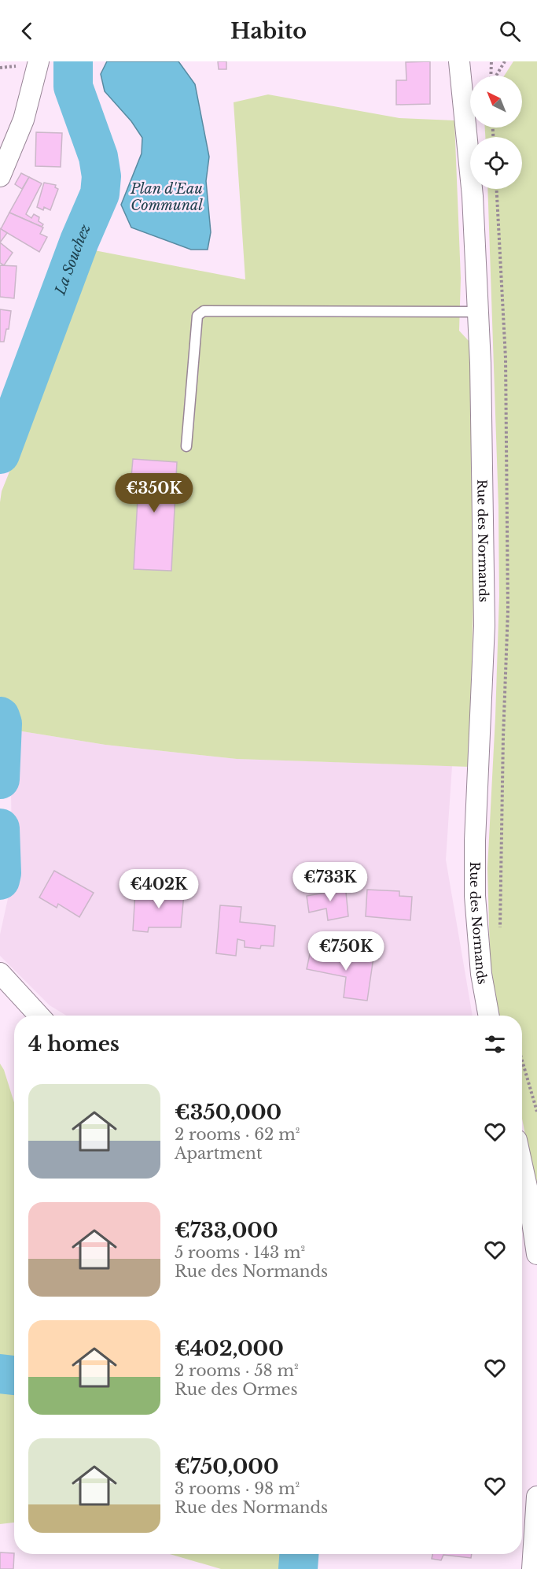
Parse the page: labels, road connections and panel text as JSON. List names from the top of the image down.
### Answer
{
  "streets": {
    "street": ["Rue des Normands"]
  },
  "water": ["Plan d'Eau Communal", "La Souchez"],
  "north": "top left",
  "page": {
    "header": "Habito",
    "price": [
      "€350K",
      "€733K",
      "€402K",
      "€750K"
    ],
    "heading": "4 homes",
    "list": [
      {
        "name": "€350,000",
        "note": "2 rooms · 62 m² · Apartment"
      },
      {
        "name": "€733,000",
        "note": "5 rooms · 143 m² · Rue des Normands"
      },
      {
        "name": "€402,000",
        "note": "2 rooms · 58 m² · Rue des Ormes"
      },
      {
        "name": "€750,000",
        "note": "3 rooms · 98 m² · Rue des Normands"
      }
    ]
  }
}
